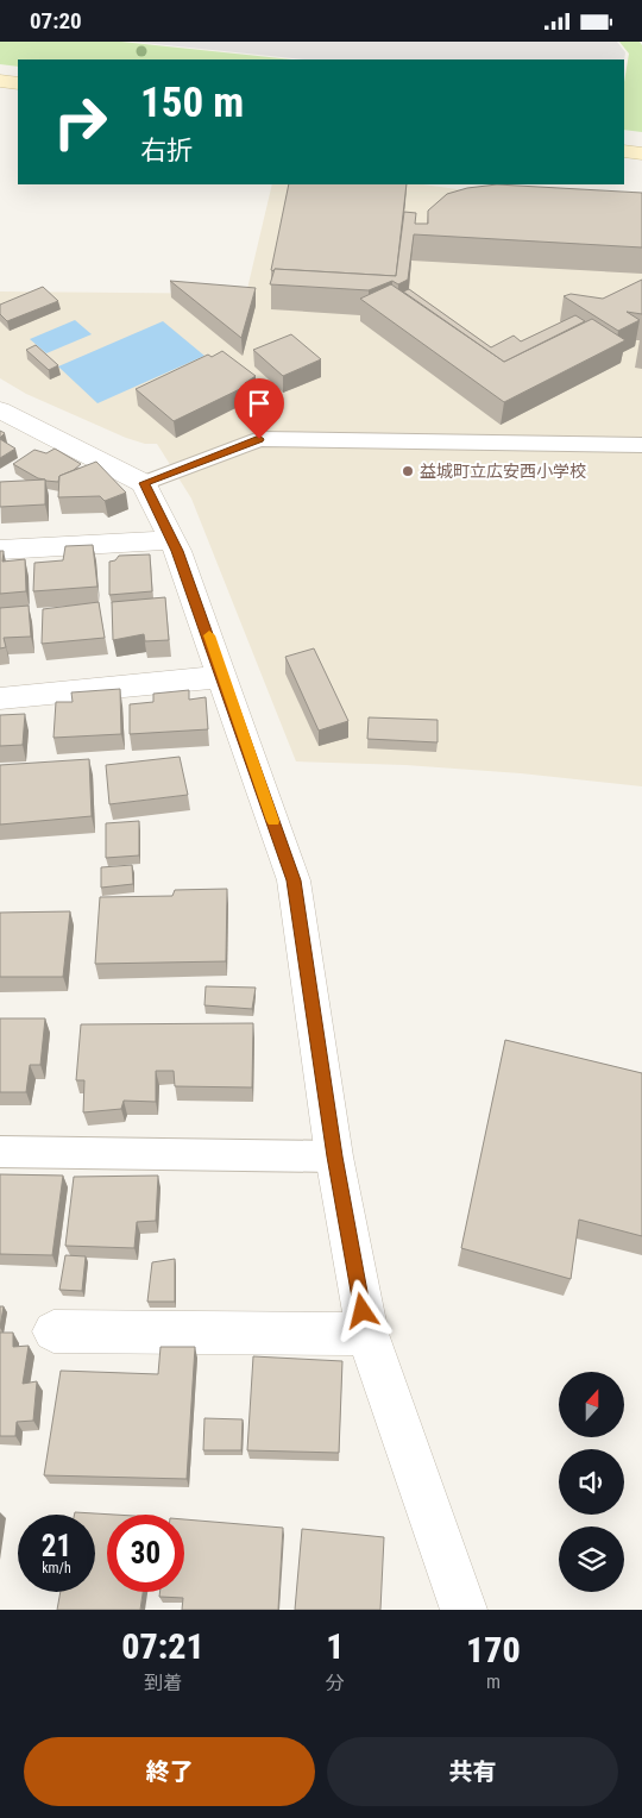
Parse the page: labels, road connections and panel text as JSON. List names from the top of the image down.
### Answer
{
  "places": ["益城町立広安西小学校"],
  "north": "top",
  "page": {
    "status": "07:20",
    "turn": ["150 m", "右折"],
    "speed": "21 km/h",
    "limit": "30",
    "eta": [
      "07:21",
      "到着",
      "1",
      "分",
      "170",
      "m"
    ],
    "buttons": ["終了", "共有"]
  }
}
